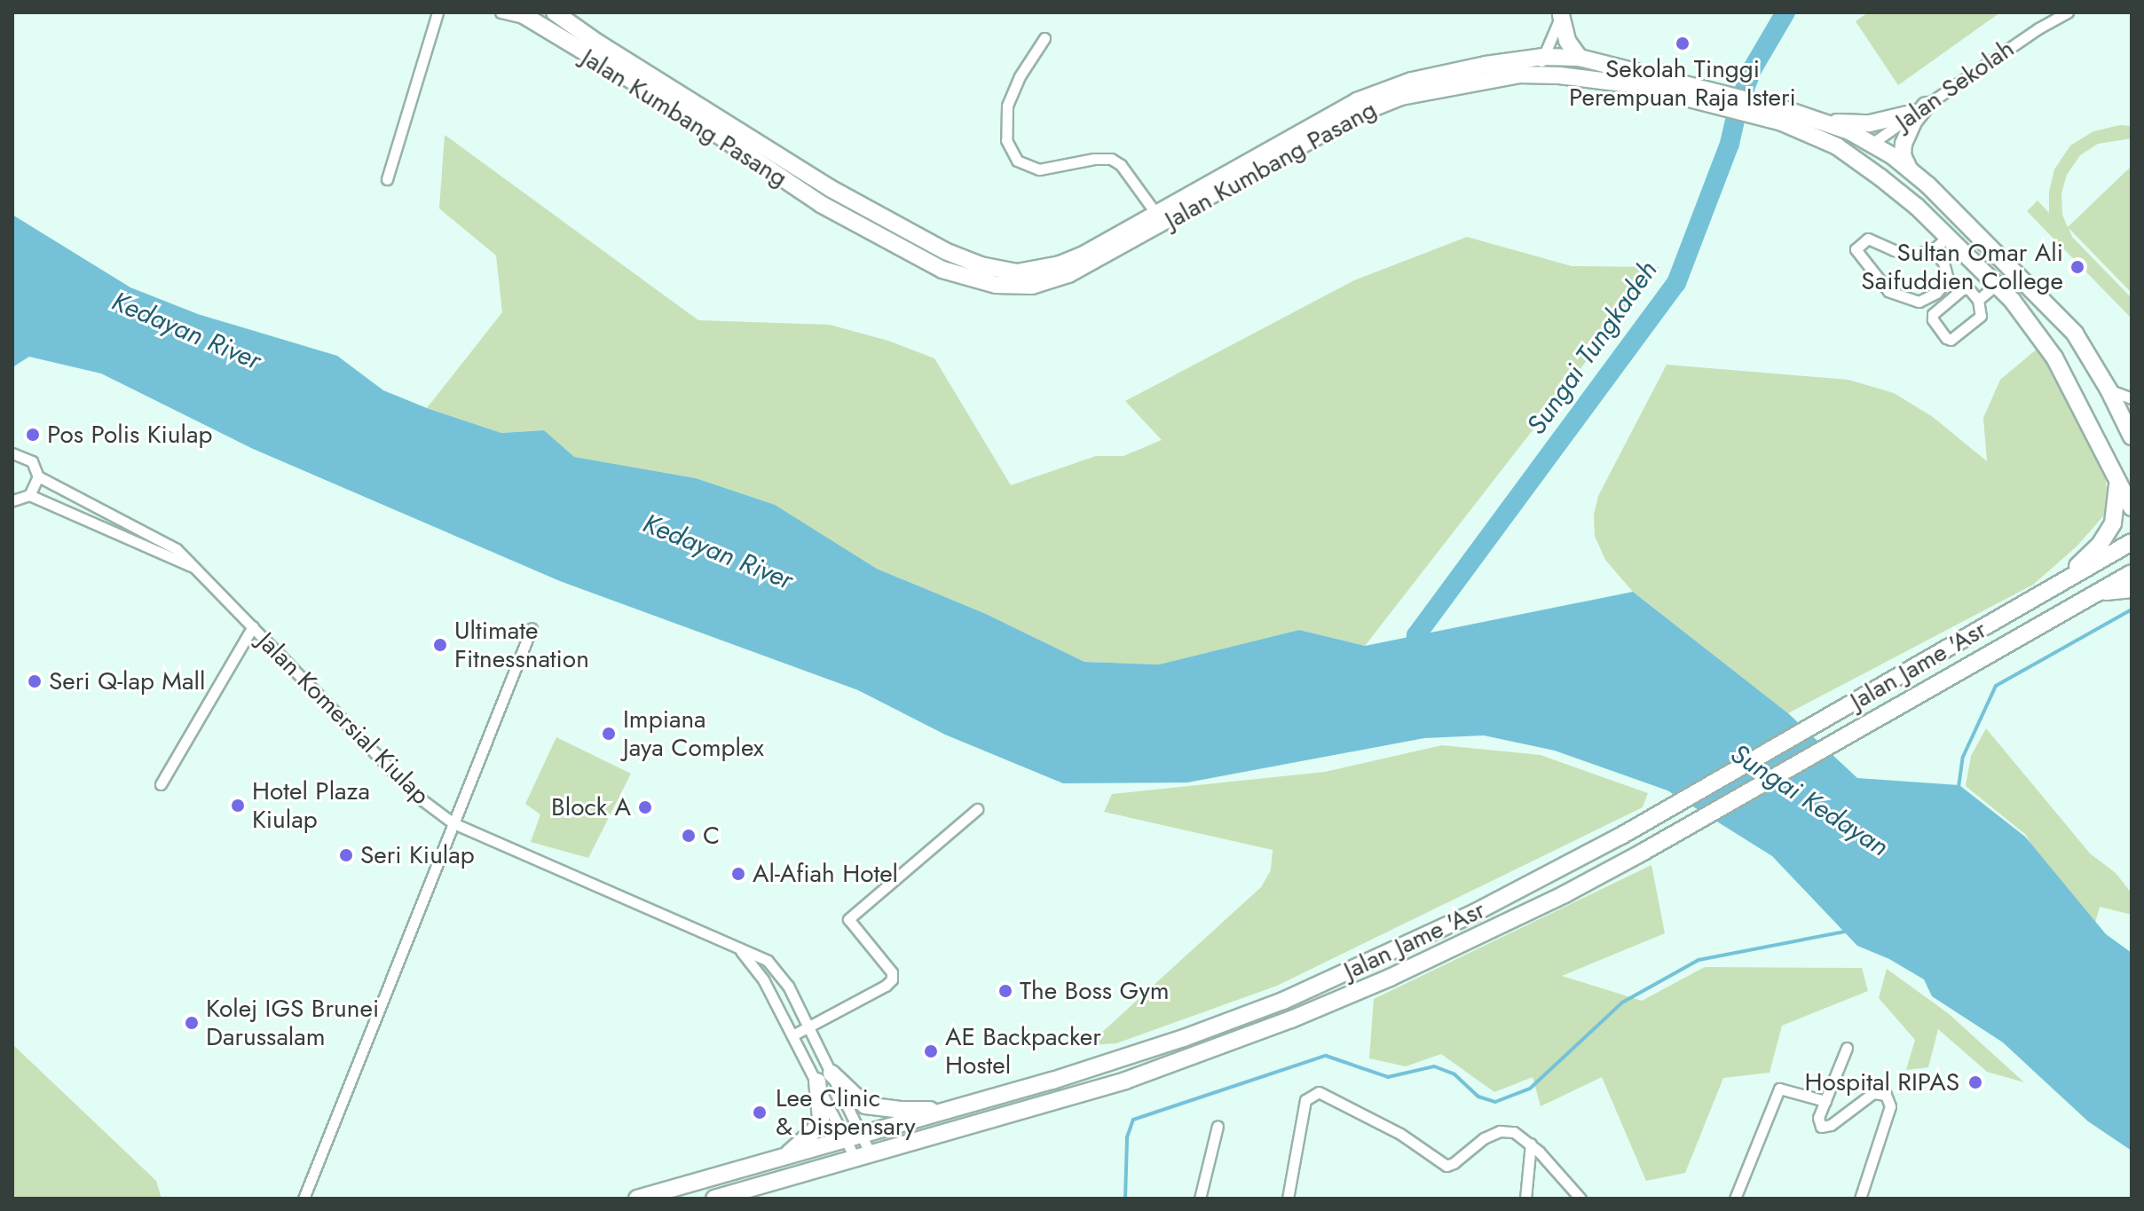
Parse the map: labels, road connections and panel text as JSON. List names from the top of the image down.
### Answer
{
  "streets": {
    "main road": ["Jalan Kumbang Pasang", "Jalan Jame 'Asr"],
    "street": ["Jalan Sekolah", "Jalan Komersial Kiulap"]
  },
  "crossings": [
    ["Jalan Sekolah", "Jalan Kumbang Pasang"],
    ["Jalan Jame 'Asr", "Jalan Komersial Kiulap"]
  ],
  "water": ["Kedayan River", "Sungai Tungkadeh", "Sungai Kedayan"],
  "places": [
    "Sekolah Tinggi Perempuan Raja Isteri",
    "Sultan Omar Ali Saifuddien College",
    "Pos Polis Kiulap",
    "Ultimate Fitnessnation",
    "Seri Q-lap Mall",
    "Impiana Jaya Complex",
    "Hotel Plaza Kiulap",
    "Block A",
    "C",
    "Seri Kiulap",
    "Al-Afiah Hotel",
    "The Boss Gym",
    "Kolej IGS Brunei Darussalam",
    "AE Backpacker Hostel",
    "Hospital RIPAS",
    "Lee Clinic & Dispensary"
  ]
}
